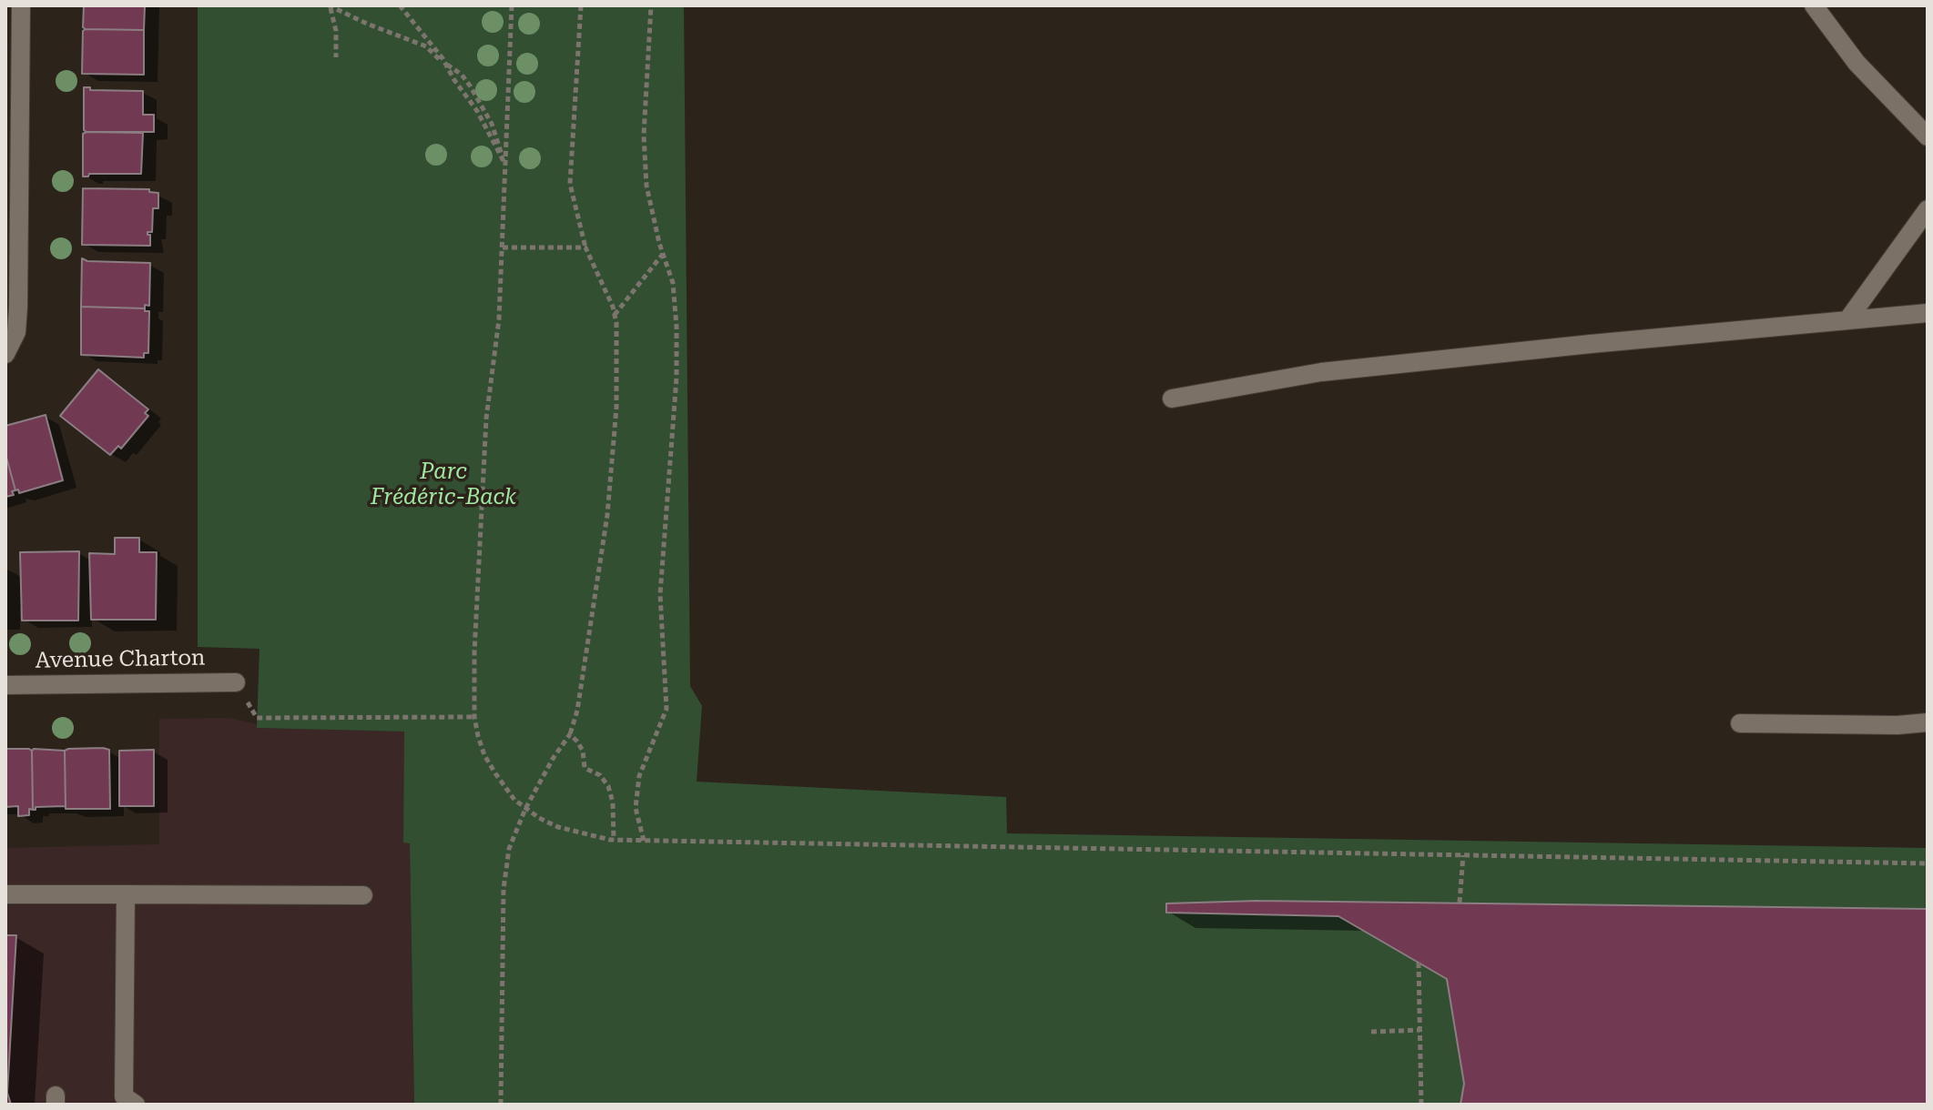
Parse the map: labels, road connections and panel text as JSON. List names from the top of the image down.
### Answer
{
  "streets": {
    "street": ["Avenue Charton"]
  },
  "parks": ["Parc Frédéric-Back"]
}
